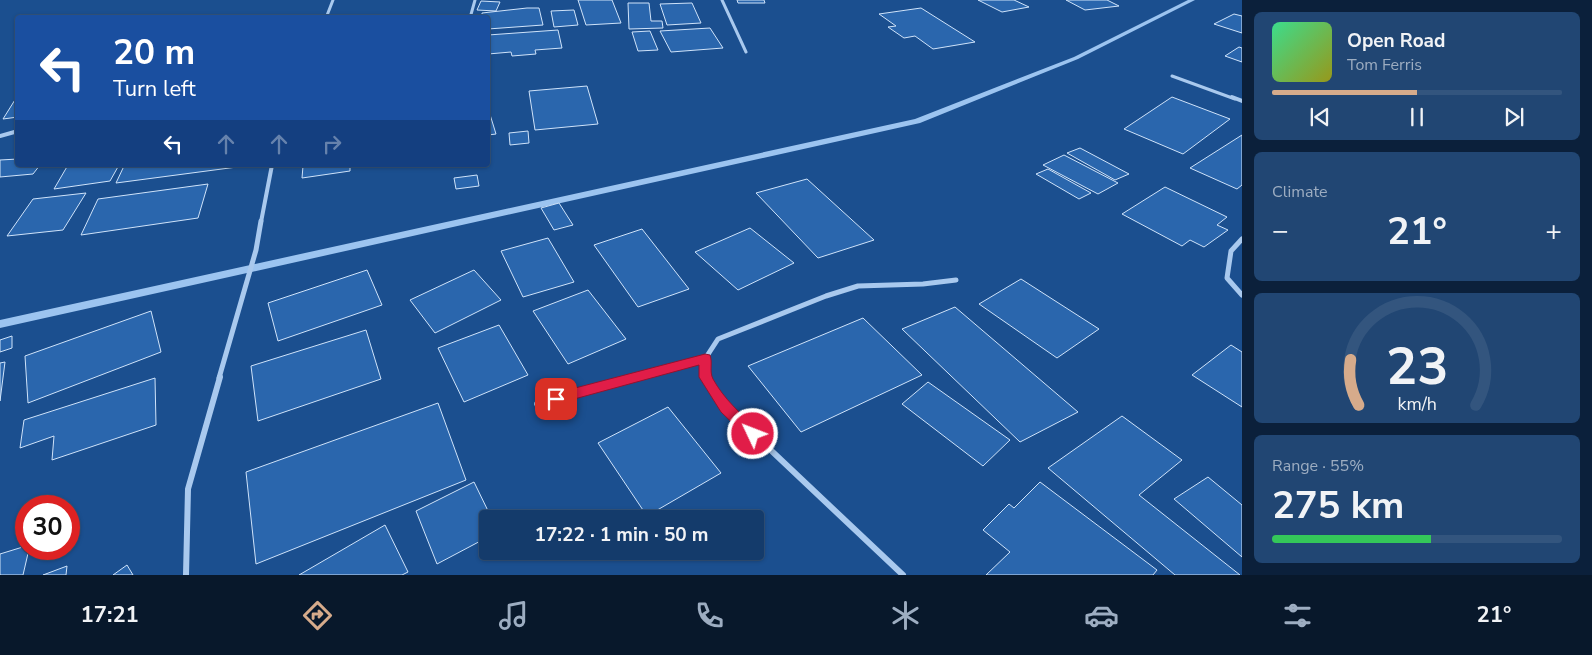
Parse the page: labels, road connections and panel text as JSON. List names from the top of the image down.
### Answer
{
  "page": {
    "turn": ["20 m", "Turn left"],
    "song": ["Open Road", "Tom Ferris"],
    "tile": [
      "Climate",
      ["Range · 55%", "275 km"]
    ],
    "heat": ["−", "21°", "+"],
    "limit": "30",
    "trip": "17:22 · 1 min · 50 m",
    "tabs": ["17:21", "21°"],
    "gauge": ["23", "km/h"]
  }
}
